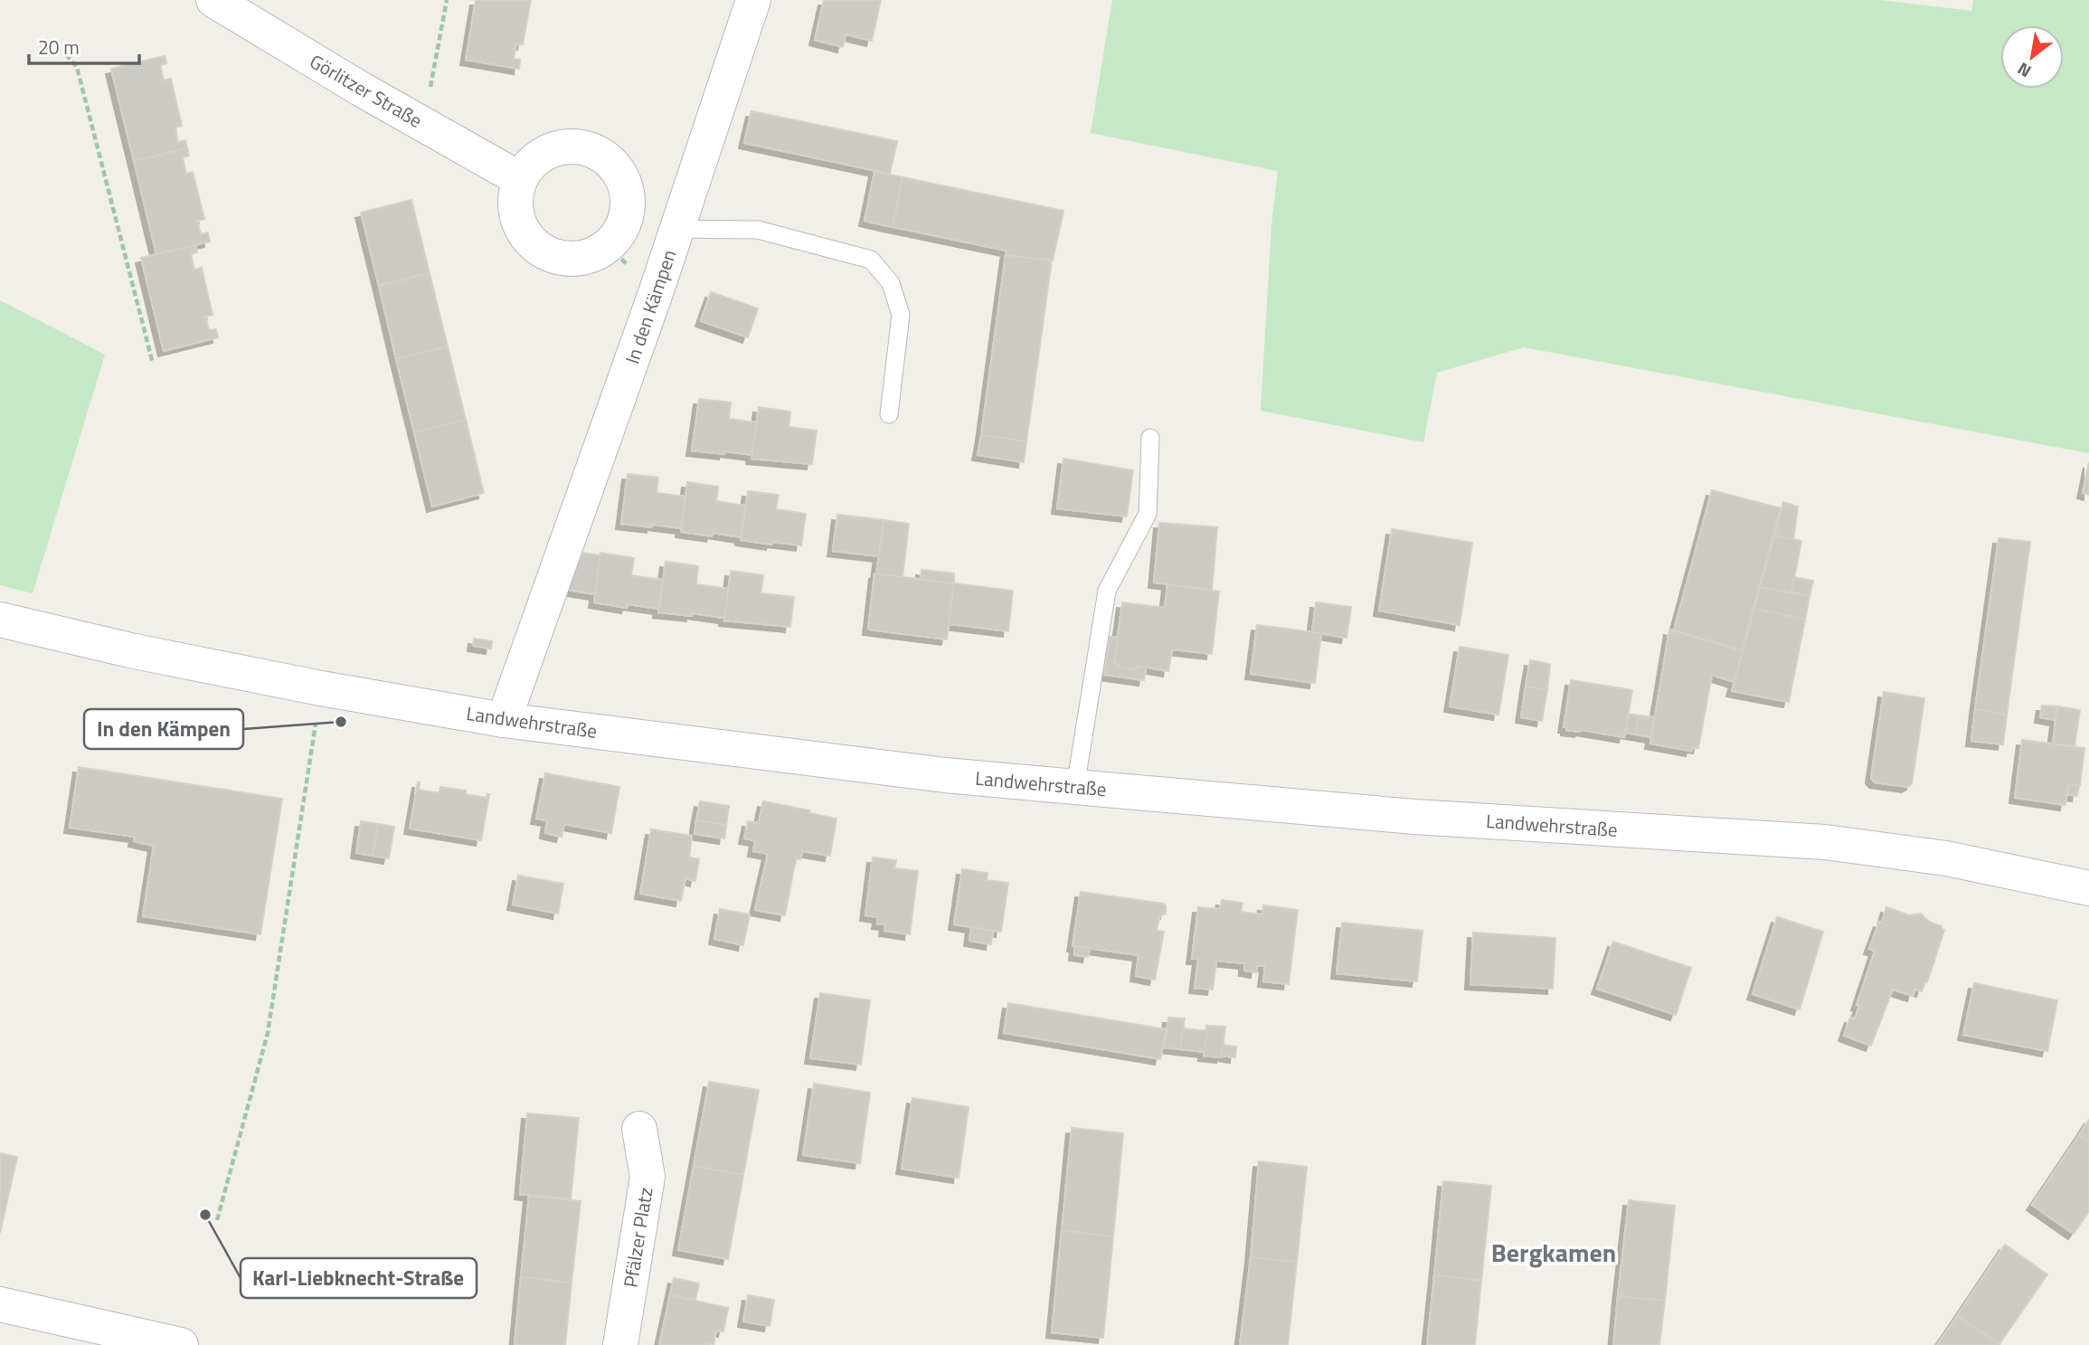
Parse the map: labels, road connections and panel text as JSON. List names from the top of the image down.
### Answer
{
  "streets": {
    "main road": [
      "Görlitzer Straße",
      "In den Kämpen",
      "Landwehrstraße",
      "Pfälzer Platz"
    ]
  },
  "crossings": [
    ["In den Kämpen", "Landwehrstraße"]
  ],
  "districts": ["Bergkamen"],
  "places": ["In den Kämpen", "Karl-Liebknecht-Straße"],
  "scale_bar": "20 m",
  "north": "bottom left"
}
